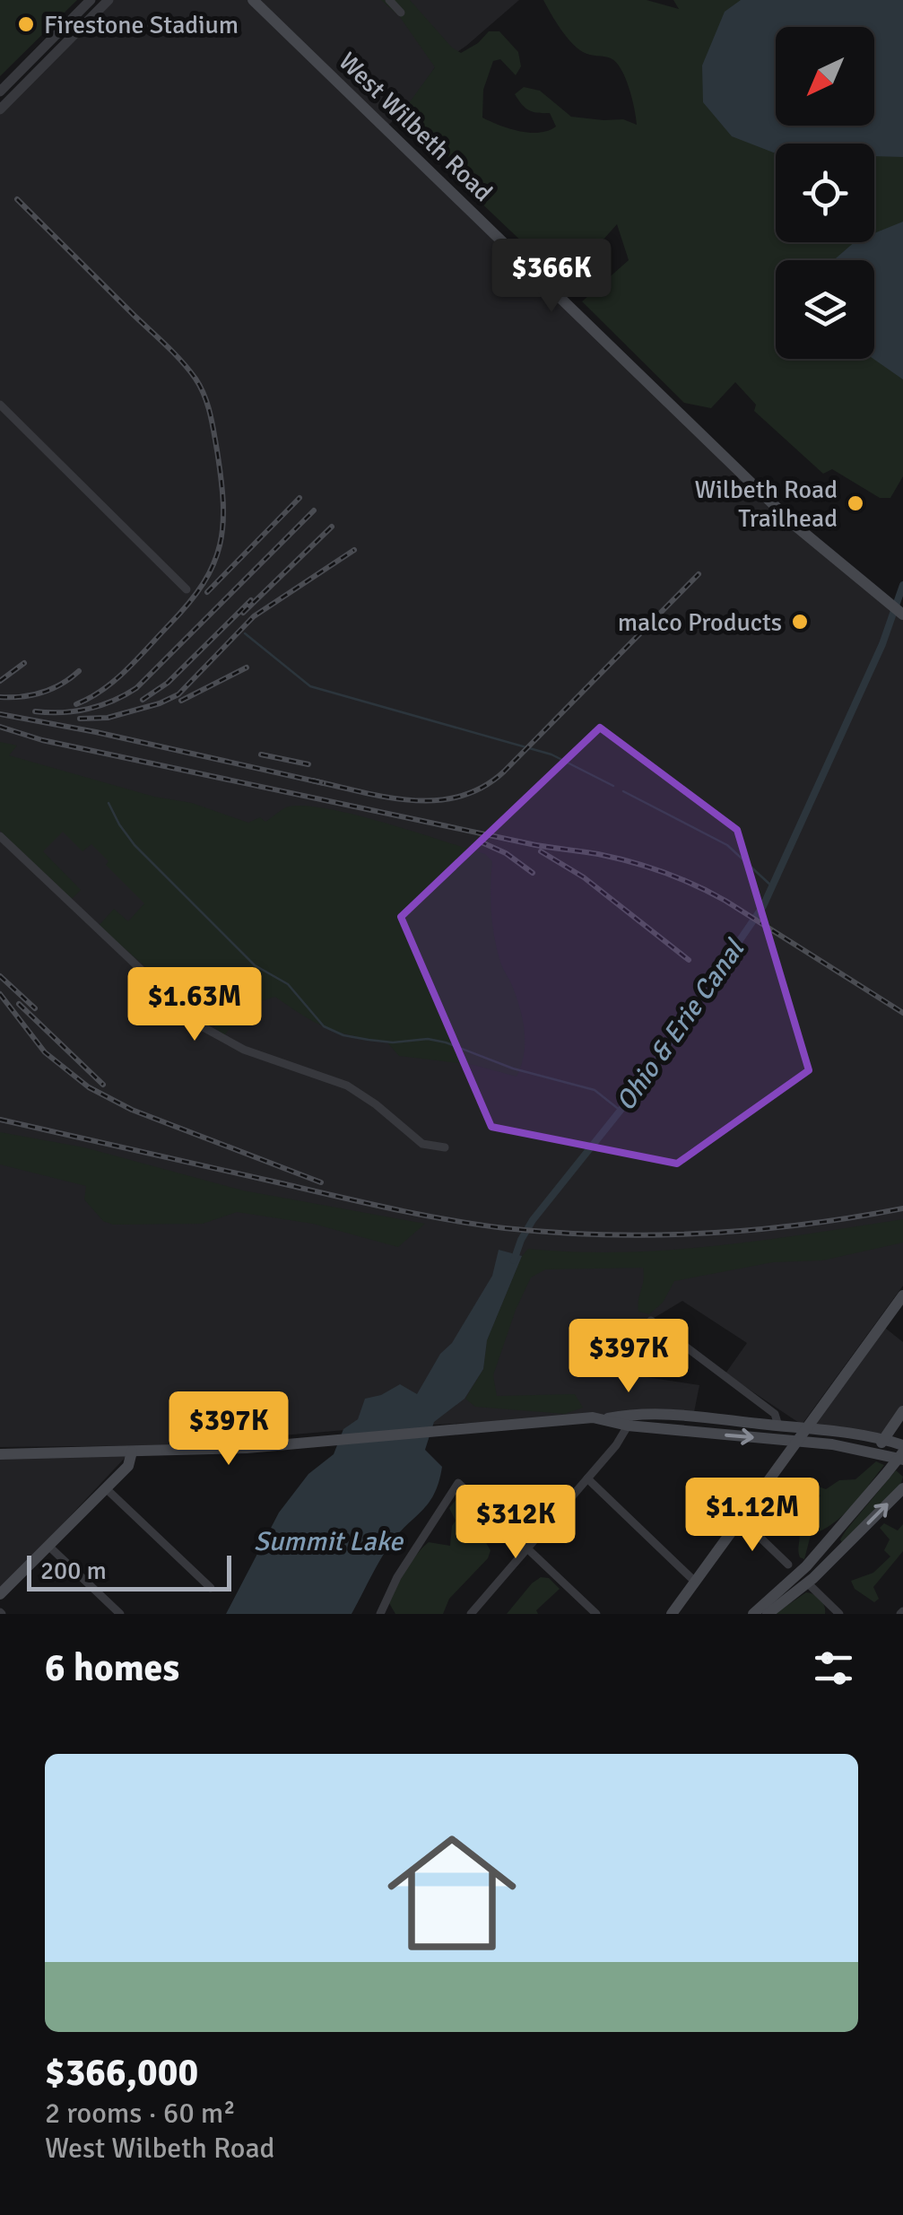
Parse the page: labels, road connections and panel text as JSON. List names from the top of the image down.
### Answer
{
  "streets": {
    "main road": ["West Wilbeth Road"]
  },
  "water": ["Ohio & Erie Canal", "Summit Lake"],
  "places": ["Firestone Stadium", "Wilbeth Road Trailhead", "malco Products"],
  "scale_bar": "200 m",
  "north": "bottom left",
  "page": {
    "price": [
      "$366K",
      "$1.63M",
      "$397K",
      "$397K",
      "$1.12M",
      "$312K"
    ],
    "scale": "200 m",
    "heading": "6 homes",
    "list": [
      {
        "name": "$366,000",
        "note": "2 rooms · 60 m² · West Wilbeth Road"
      }
    ]
  }
}
